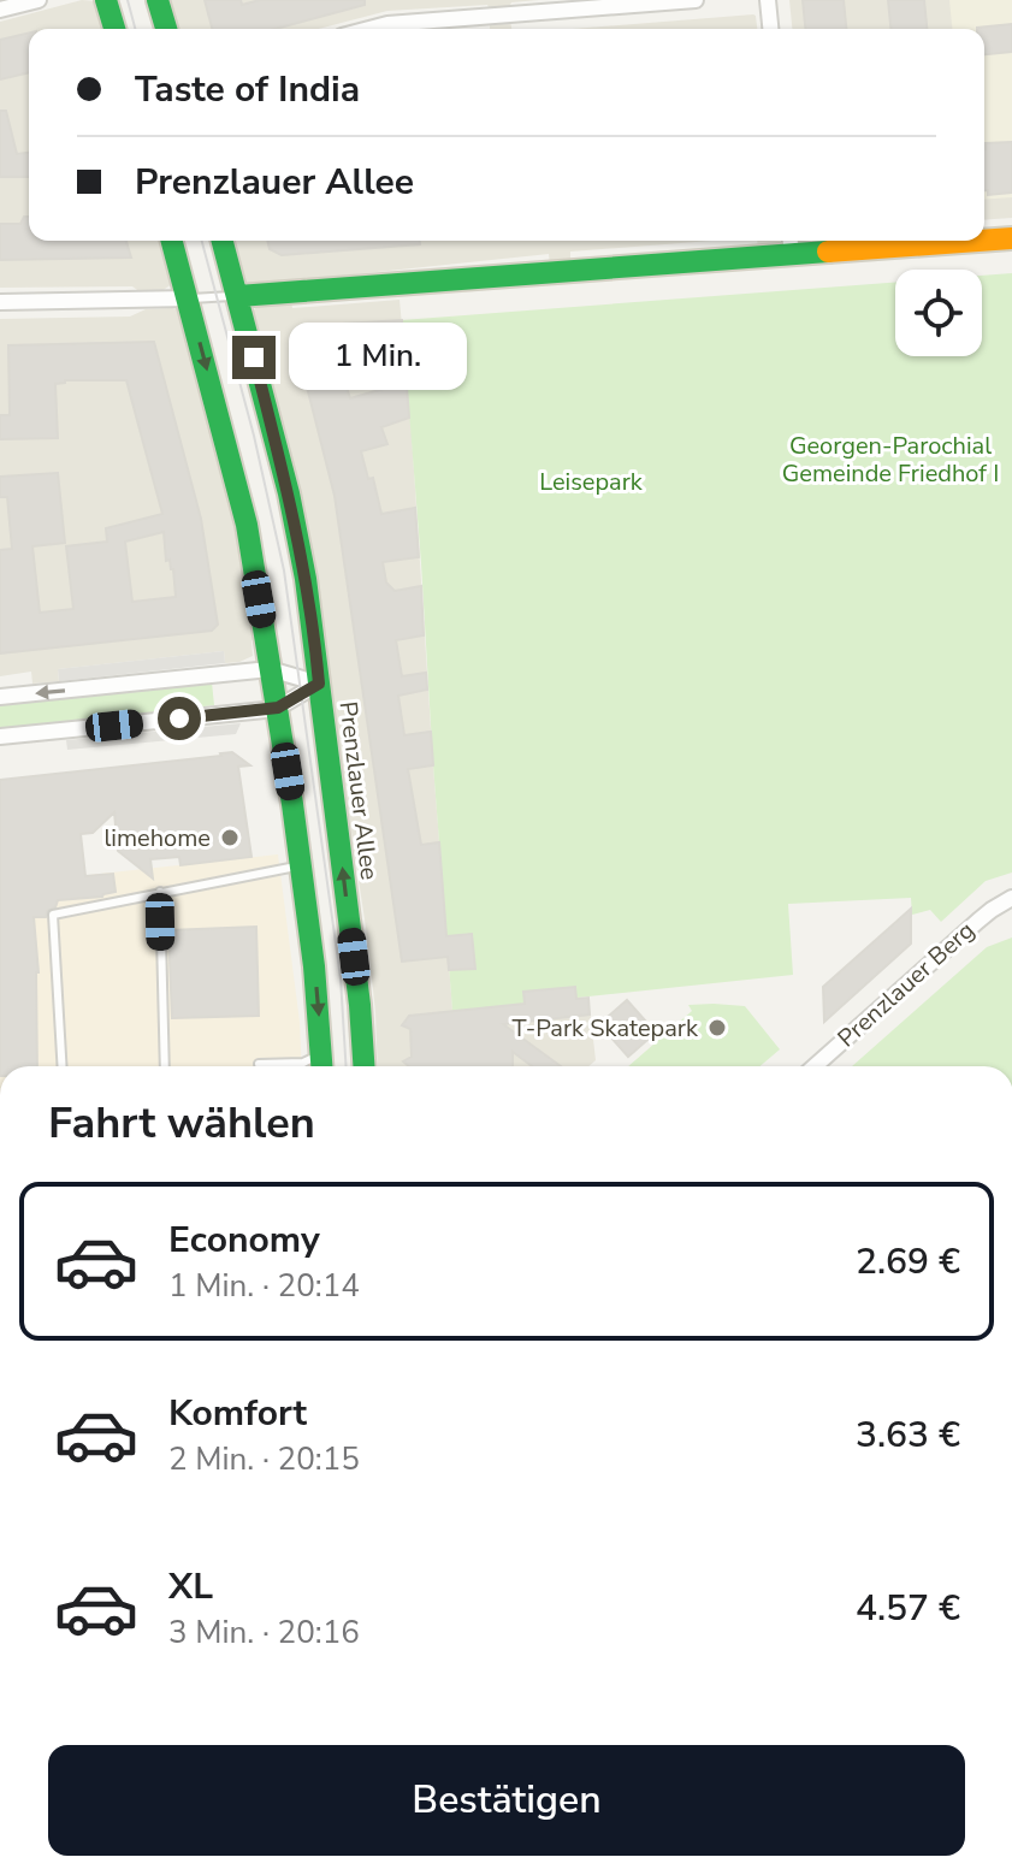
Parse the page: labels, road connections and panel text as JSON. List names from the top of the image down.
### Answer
{
  "streets": {
    "main road": ["Prenzlauer Allee"],
    "street": ["Prenzlauer Berg"]
  },
  "parks": ["Georgen-Parochial Gemeinde Friedhof I", "Leisepark"],
  "places": ["limehome", "T-Park Skatepark"],
  "page": {
    "banner": ["Taste of India", "Prenzlauer Allee"],
    "bubble": "1 Min.",
    "heading": "Fahrt wählen",
    "list": [
      {
        "name": "Economy",
        "note": "1 Min. · 20:14",
        "value": "2.69 €"
      },
      {
        "name": "Komfort",
        "note": "2 Min. · 20:15",
        "value": "3.63 €"
      },
      {
        "name": "XL",
        "note": "3 Min. · 20:16",
        "value": "4.57 €"
      }
    ],
    "buttons": "Bestätigen"
  }
}
